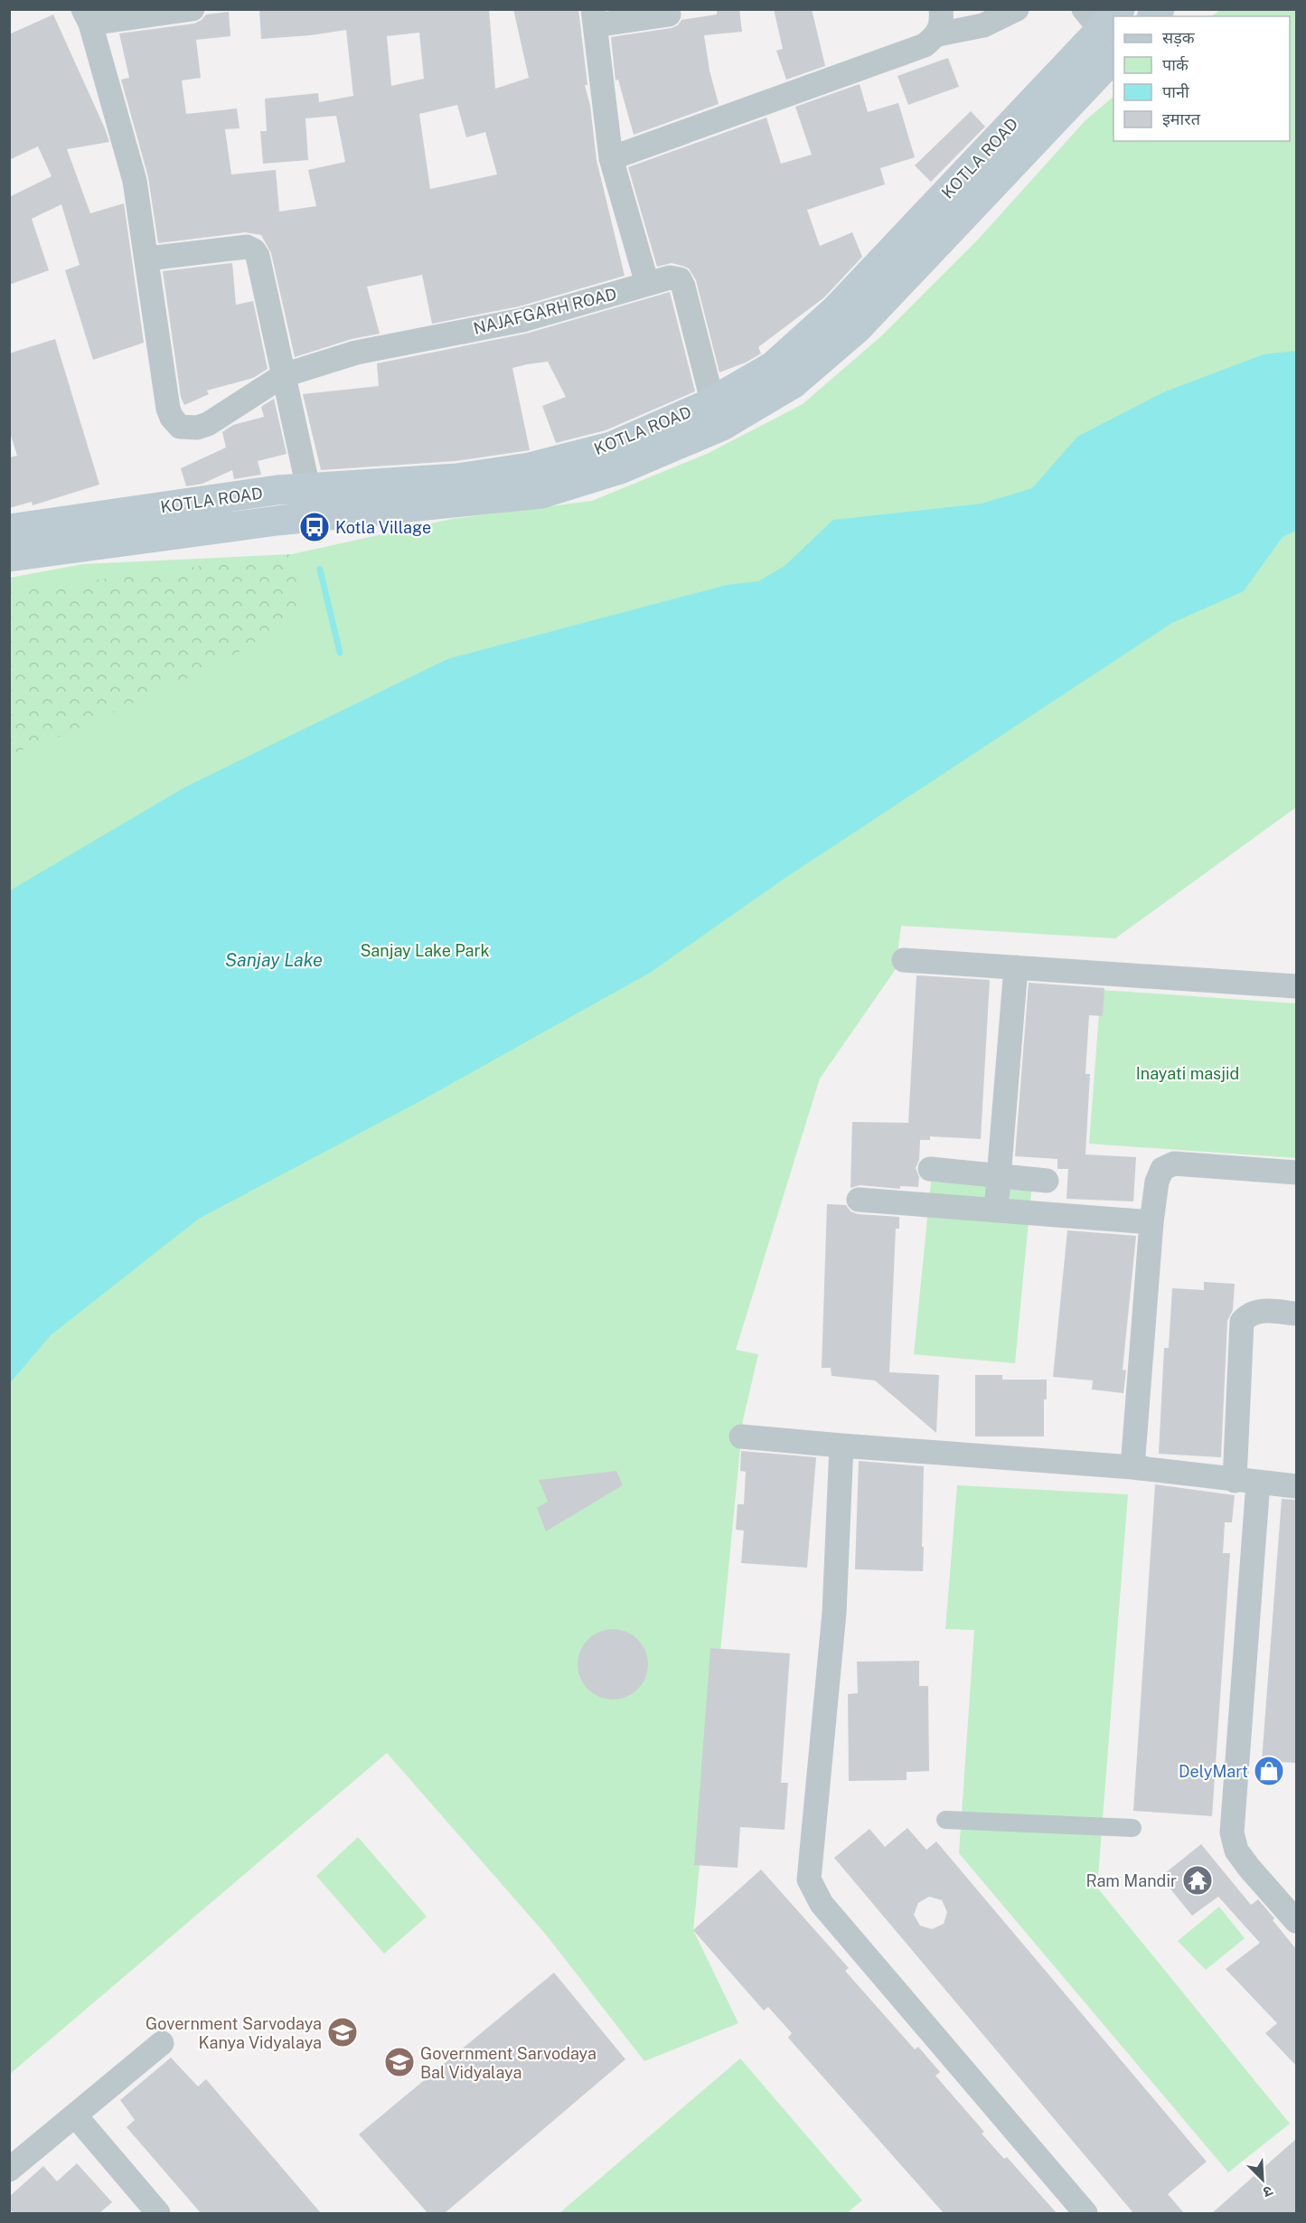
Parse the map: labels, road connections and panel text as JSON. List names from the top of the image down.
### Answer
{
  "streets": {
    "main road": ["KOTLA ROAD"],
    "street": ["NAJAFGARH ROAD"]
  },
  "crossings": [
    ["KOTLA ROAD", "NAJAFGARH ROAD"]
  ],
  "water": ["Sanjay Lake"],
  "parks": ["Sanjay Lake Park", "Inayati masjid"],
  "places": {
    "bus stop": ["Kotla Village"],
    "shop": ["DelyMart"],
    "temple": ["Ram Mandir"],
    "school or university": ["Government Sarvodaya Kanya Vidyalaya", "Government Sarvodaya Bal Vidyalaya"]
  },
  "legend": [
    "सड़क",
    "पार्क",
    "पानी",
    "इमारत"
  ],
  "north": "bottom right"
}
